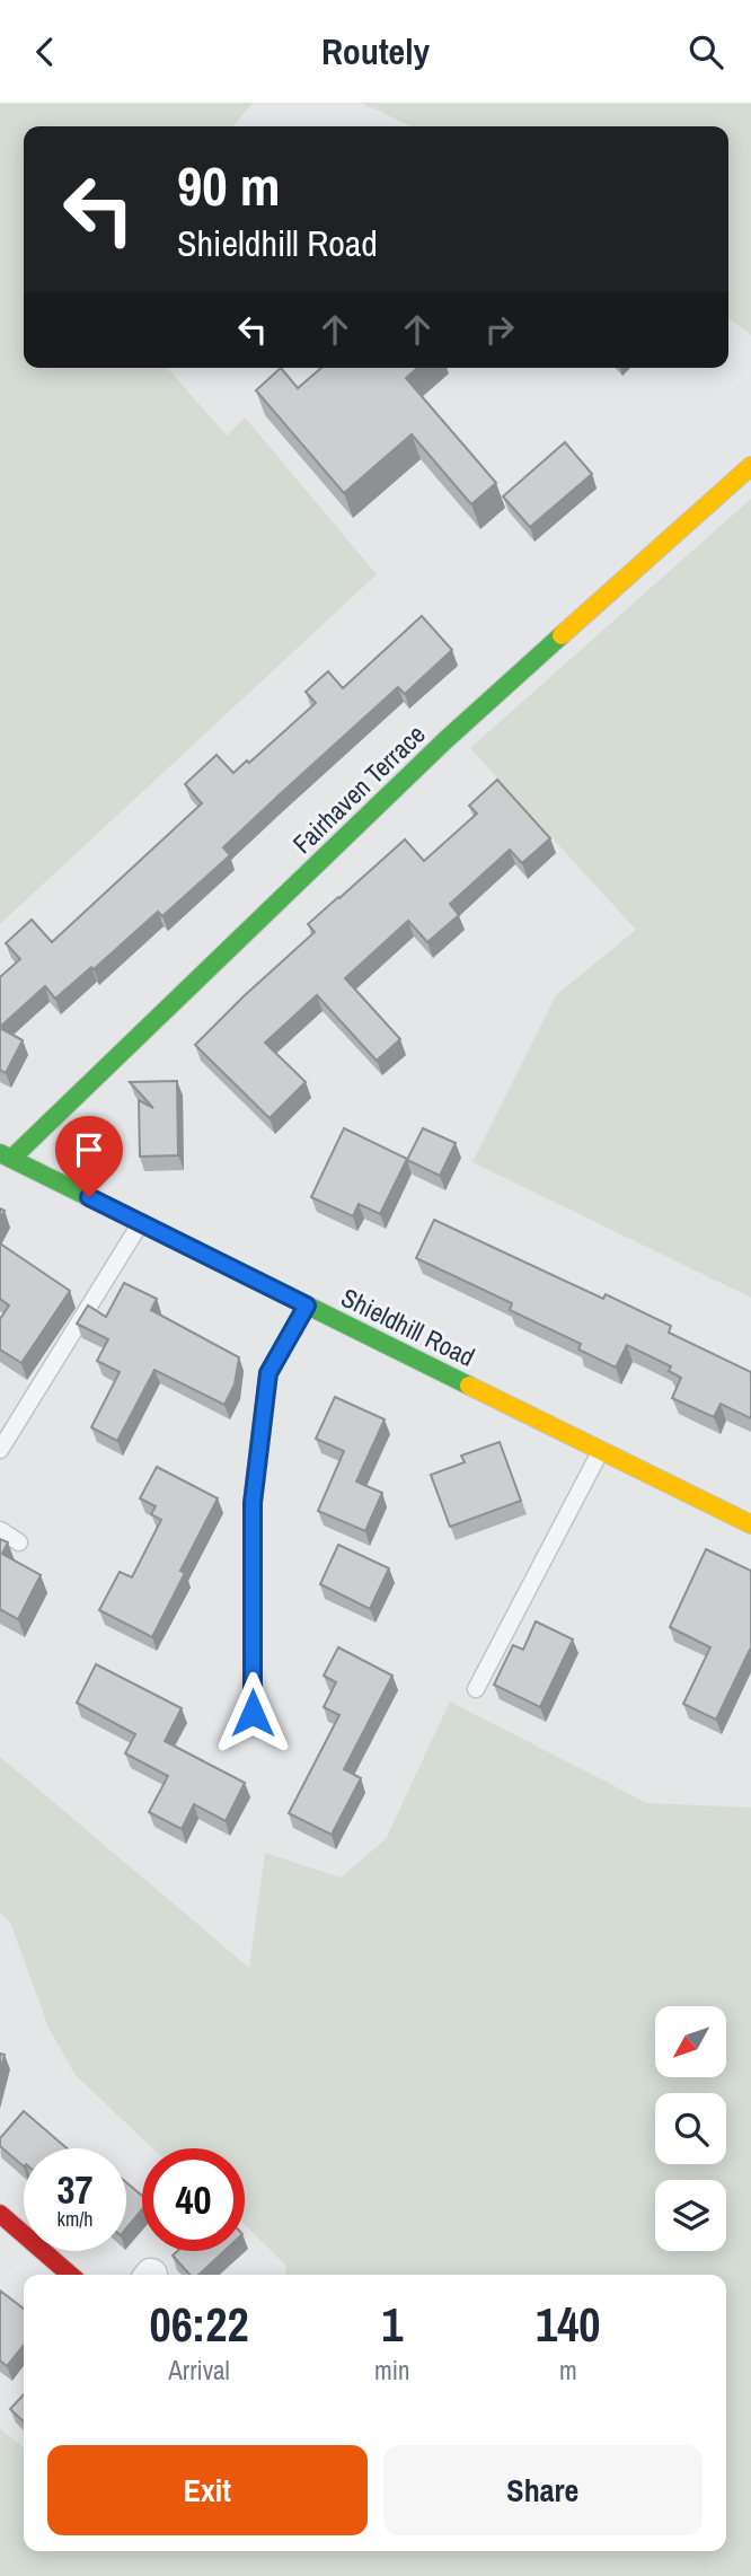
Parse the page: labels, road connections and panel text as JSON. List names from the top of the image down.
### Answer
{
  "streets": {
    "street": ["Fairhaven Terrace", "Shieldhill Road"]
  },
  "crossings": [
    ["Fairhaven Terrace", "Shieldhill Road"]
  ],
  "north": "bottom left",
  "page": {
    "header": "Routely",
    "turn": ["90 m", "Shieldhill Road"],
    "speed": "37 km/h",
    "limit": "40",
    "eta": [
      "06:22",
      "Arrival",
      "1",
      "min",
      "140",
      "m"
    ],
    "buttons": ["Exit", "Share"]
  }
}
